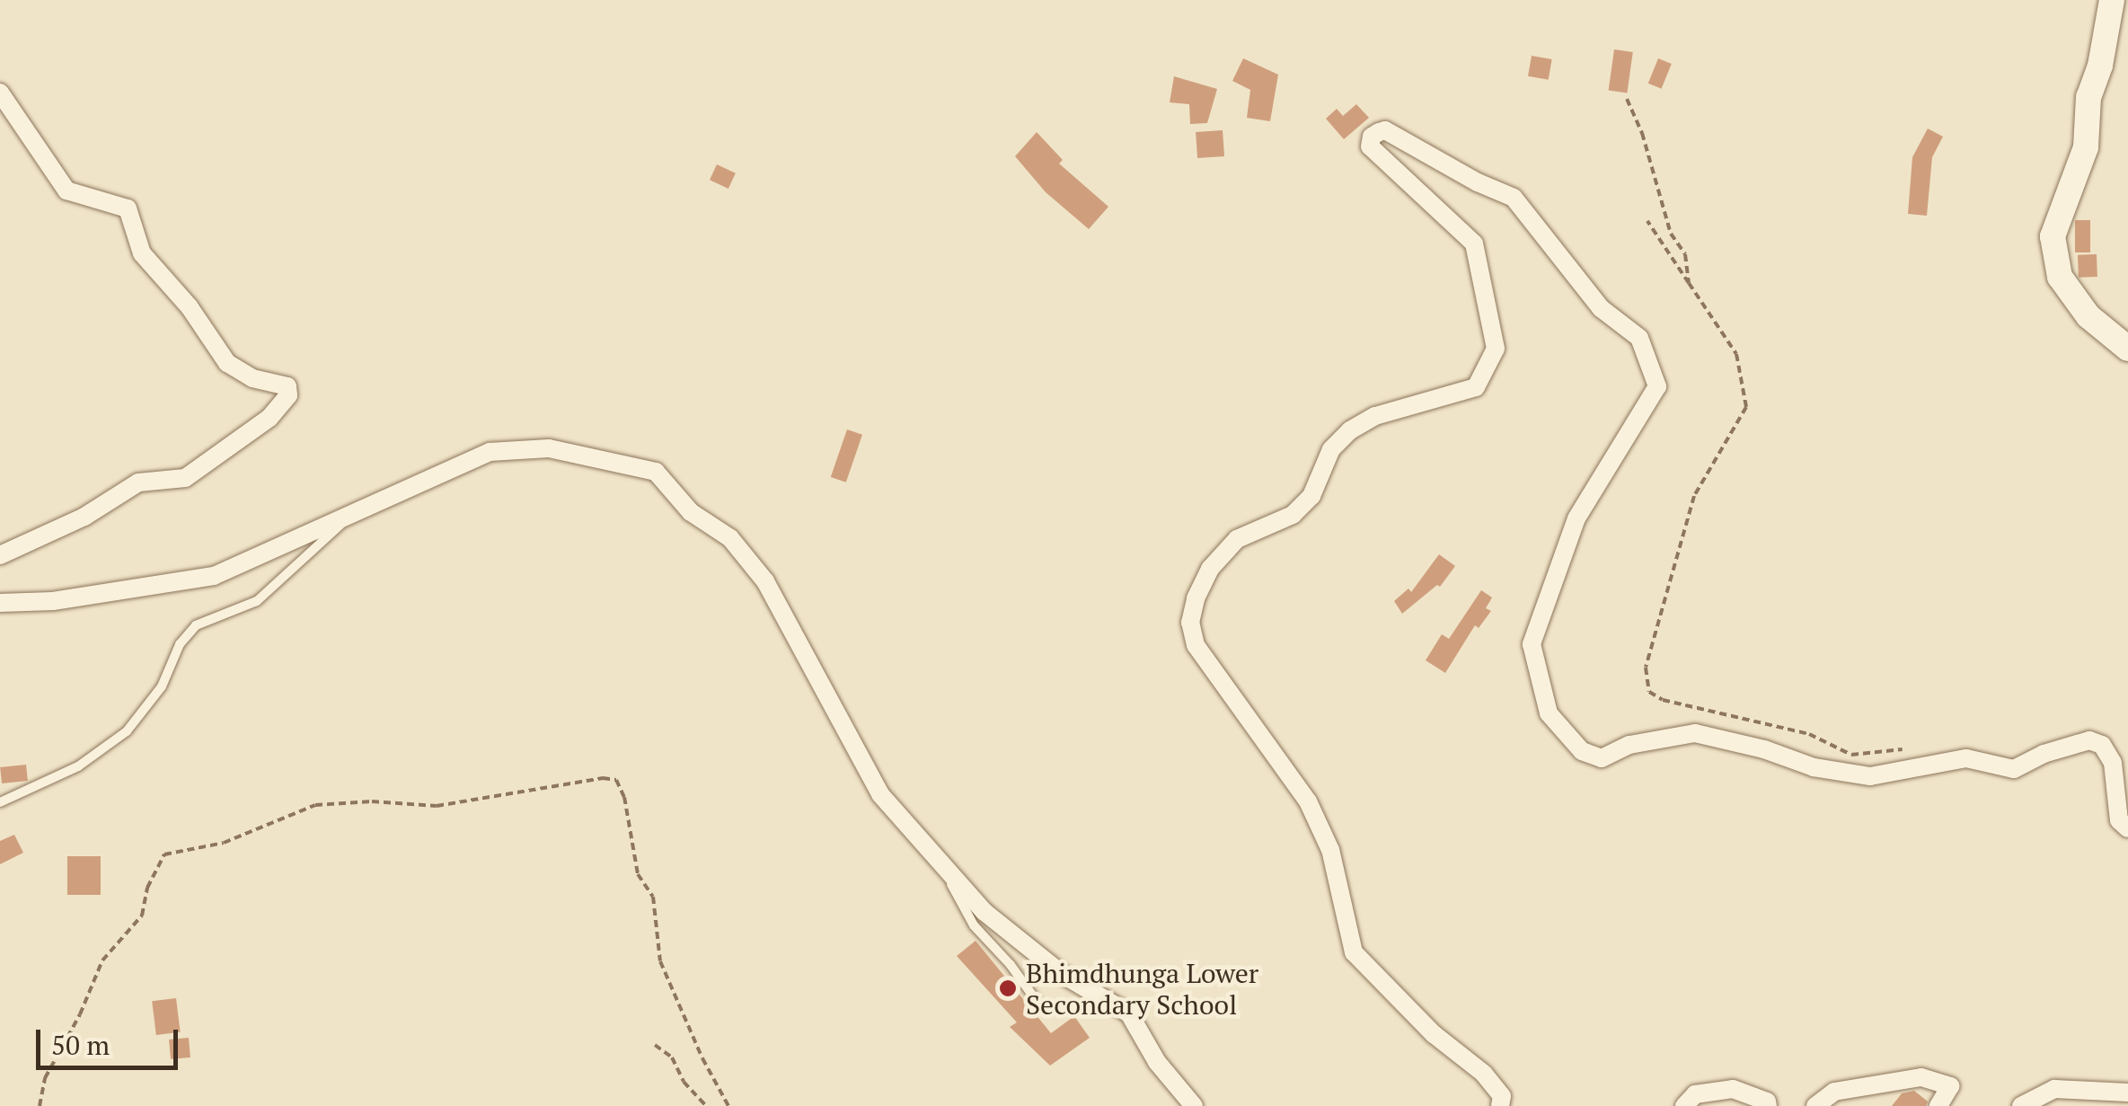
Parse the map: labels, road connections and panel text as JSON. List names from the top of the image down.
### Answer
{
  "places": ["Bhimdhunga Lower Secondary School"],
  "scale_bar": "50 m"
}
